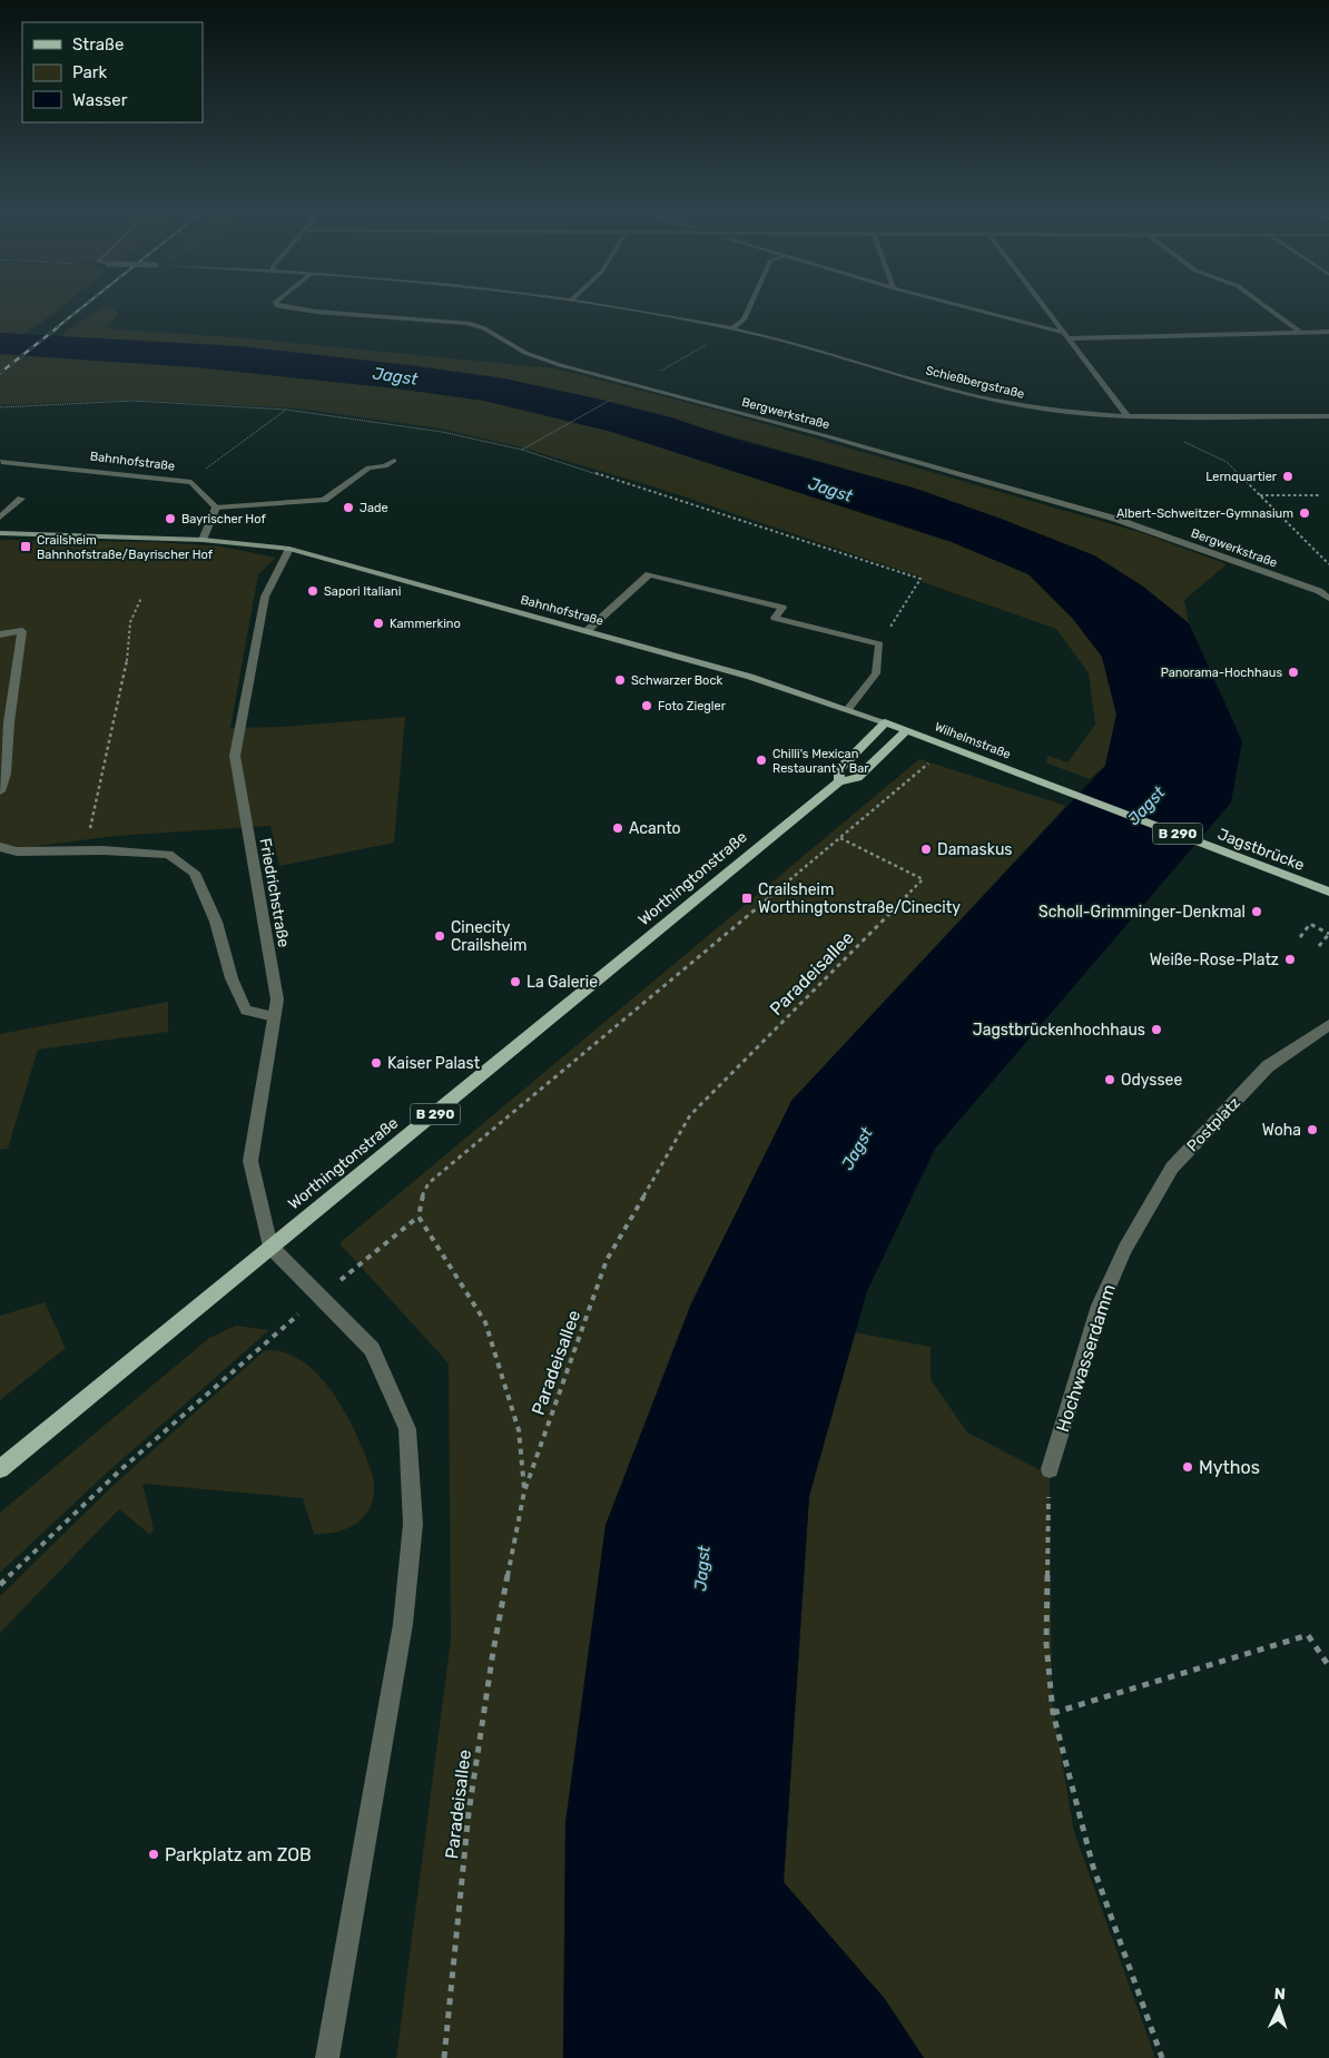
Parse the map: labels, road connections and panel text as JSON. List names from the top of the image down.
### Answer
{
  "streets": {
    "main road": [
      "Bahnhofstraße",
      "Wilhelmstraße",
      "B 290",
      "Jagstbrücke",
      "Worthingtonstraße"
    ],
    "street": [
      "Schießbergstraße",
      "Bergwerkstraße",
      "Friedrichstraße",
      "Postplatz",
      "Hochwasserdamm"
    ],
    "path": ["Paradeisallee"]
  },
  "crossings": [
    ["Bahnhofstraße", "Wilhelmstraße"],
    ["Bahnhofstraße", "Worthingtonstraße"],
    ["Bahnhofstraße", "Friedrichstraße"],
    ["Wilhelmstraße", "Jagstbrücke"],
    ["Wilhelmstraße", "Worthingtonstraße"],
    ["Worthingtonstraße", "Friedrichstraße"],
    ["Postplatz", "Hochwasserdamm"]
  ],
  "water": ["Jagst"],
  "places": {
    "other": [
      "Lernquartier",
      "Jade",
      "Albert-Schweitzer-Gymnasium",
      "Bayrischer Hof",
      "Sapori Italiani",
      "Kammerkino",
      "Panorama-Hochhaus",
      "Schwarzer Bock",
      "Foto Ziegler",
      "Chilli's Mexican Restaurant Y Bar",
      "Acanto",
      "Damaskus",
      "Scholl-Grimminger-Denkmal",
      "Cinecity Crailsheim",
      "Weiße-Rose-Platz",
      "La Galerie",
      "Jagstbrückenhochhaus",
      "Kaiser Palast",
      "Odyssee",
      "Woha",
      "Mythos",
      "Parkplatz am ZOB"
    ],
    "transit": ["Crailsheim Bahnhofstraße/Bayrischer Hof", "Crailsheim Worthingtonstraße/Cinecity"]
  },
  "legend": ["Straße", "Park", "Wasser"],
  "north": "top"
}
